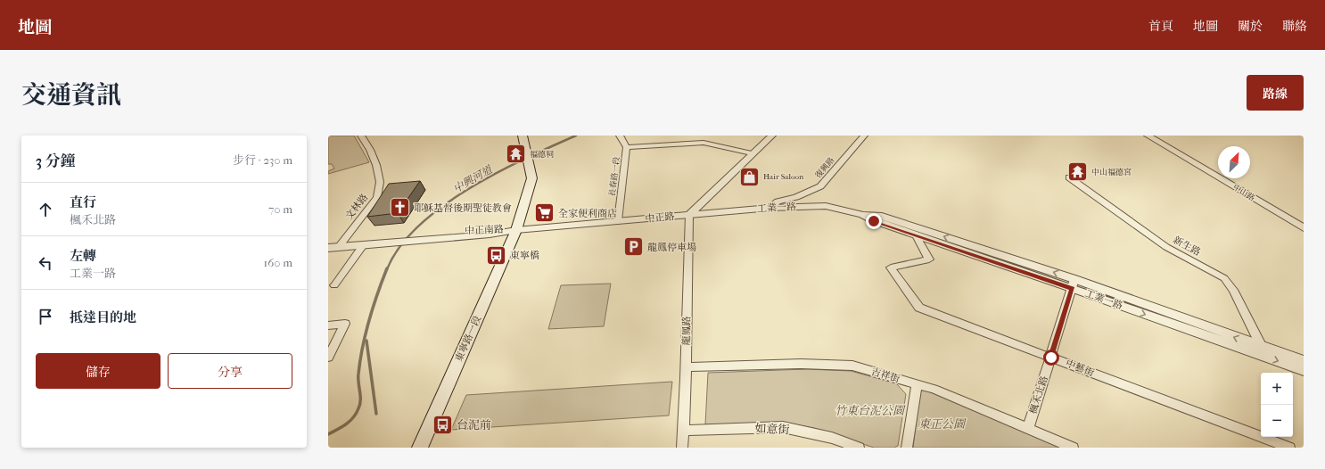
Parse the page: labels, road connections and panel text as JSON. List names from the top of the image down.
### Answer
{
  "streets": {
    "main road": ["東寧路一段"],
    "street": [
      "復興路",
      "長春路一段",
      "中山路",
      "文林路",
      "工業一路",
      "中正路",
      "中正南路",
      "新生路",
      "龍鳳路",
      "中藝街",
      "吉祥街",
      "楓禾北路",
      "如意街"
    ]
  },
  "crossings": [
    ["復興路", "工業一路"],
    ["長春路一段", "中正路"],
    ["文林路", "中正南路"],
    ["工業一路", "中正路"],
    ["工業一路", "新生路"],
    ["工業一路", "龍鳳路"],
    ["工業一路", "中藝街"],
    ["工業一路", "楓禾北路"],
    ["中正路", "中正南路"],
    ["中正路", "龍鳳路"],
    ["中正路", "東寧路一段"],
    ["中正南路", "東寧路一段"],
    ["龍鳳路", "吉祥街"],
    ["龍鳳路", "如意街"],
    ["中藝街", "楓禾北路"],
    ["吉祥街", "楓禾北路"]
  ],
  "water": ["中興河道"],
  "parks": ["竹東台泥公園", "東正公園"],
  "places": {
    "temple": ["福德祠", "中山福德宮"],
    "shop": ["Hair Saloon"],
    "church": ["耶穌基督後期聖徒教會"],
    "supermarket": ["全家便利商店"],
    "parking": ["龍鳳停車場"],
    "bus stop": ["東寧橋", "台泥前"]
  },
  "north": "top right",
  "page": {
    "header": "地圖",
    "nav": [
      "首頁",
      "地圖",
      "關於",
      "聯絡"
    ],
    "title": "交通資訊",
    "buttons": [
      "路線",
      ["儲存", "分享"]
    ],
    "heading": ["3 分鐘", "步行 · 230 m"],
    "list": [
      ["直行", "楓禾北路", "70 m"],
      ["左轉", "工業一路", "160 m"],
      "抵達目的地"
    ],
    "map_buttons": ["+", "−"]
  }
}
